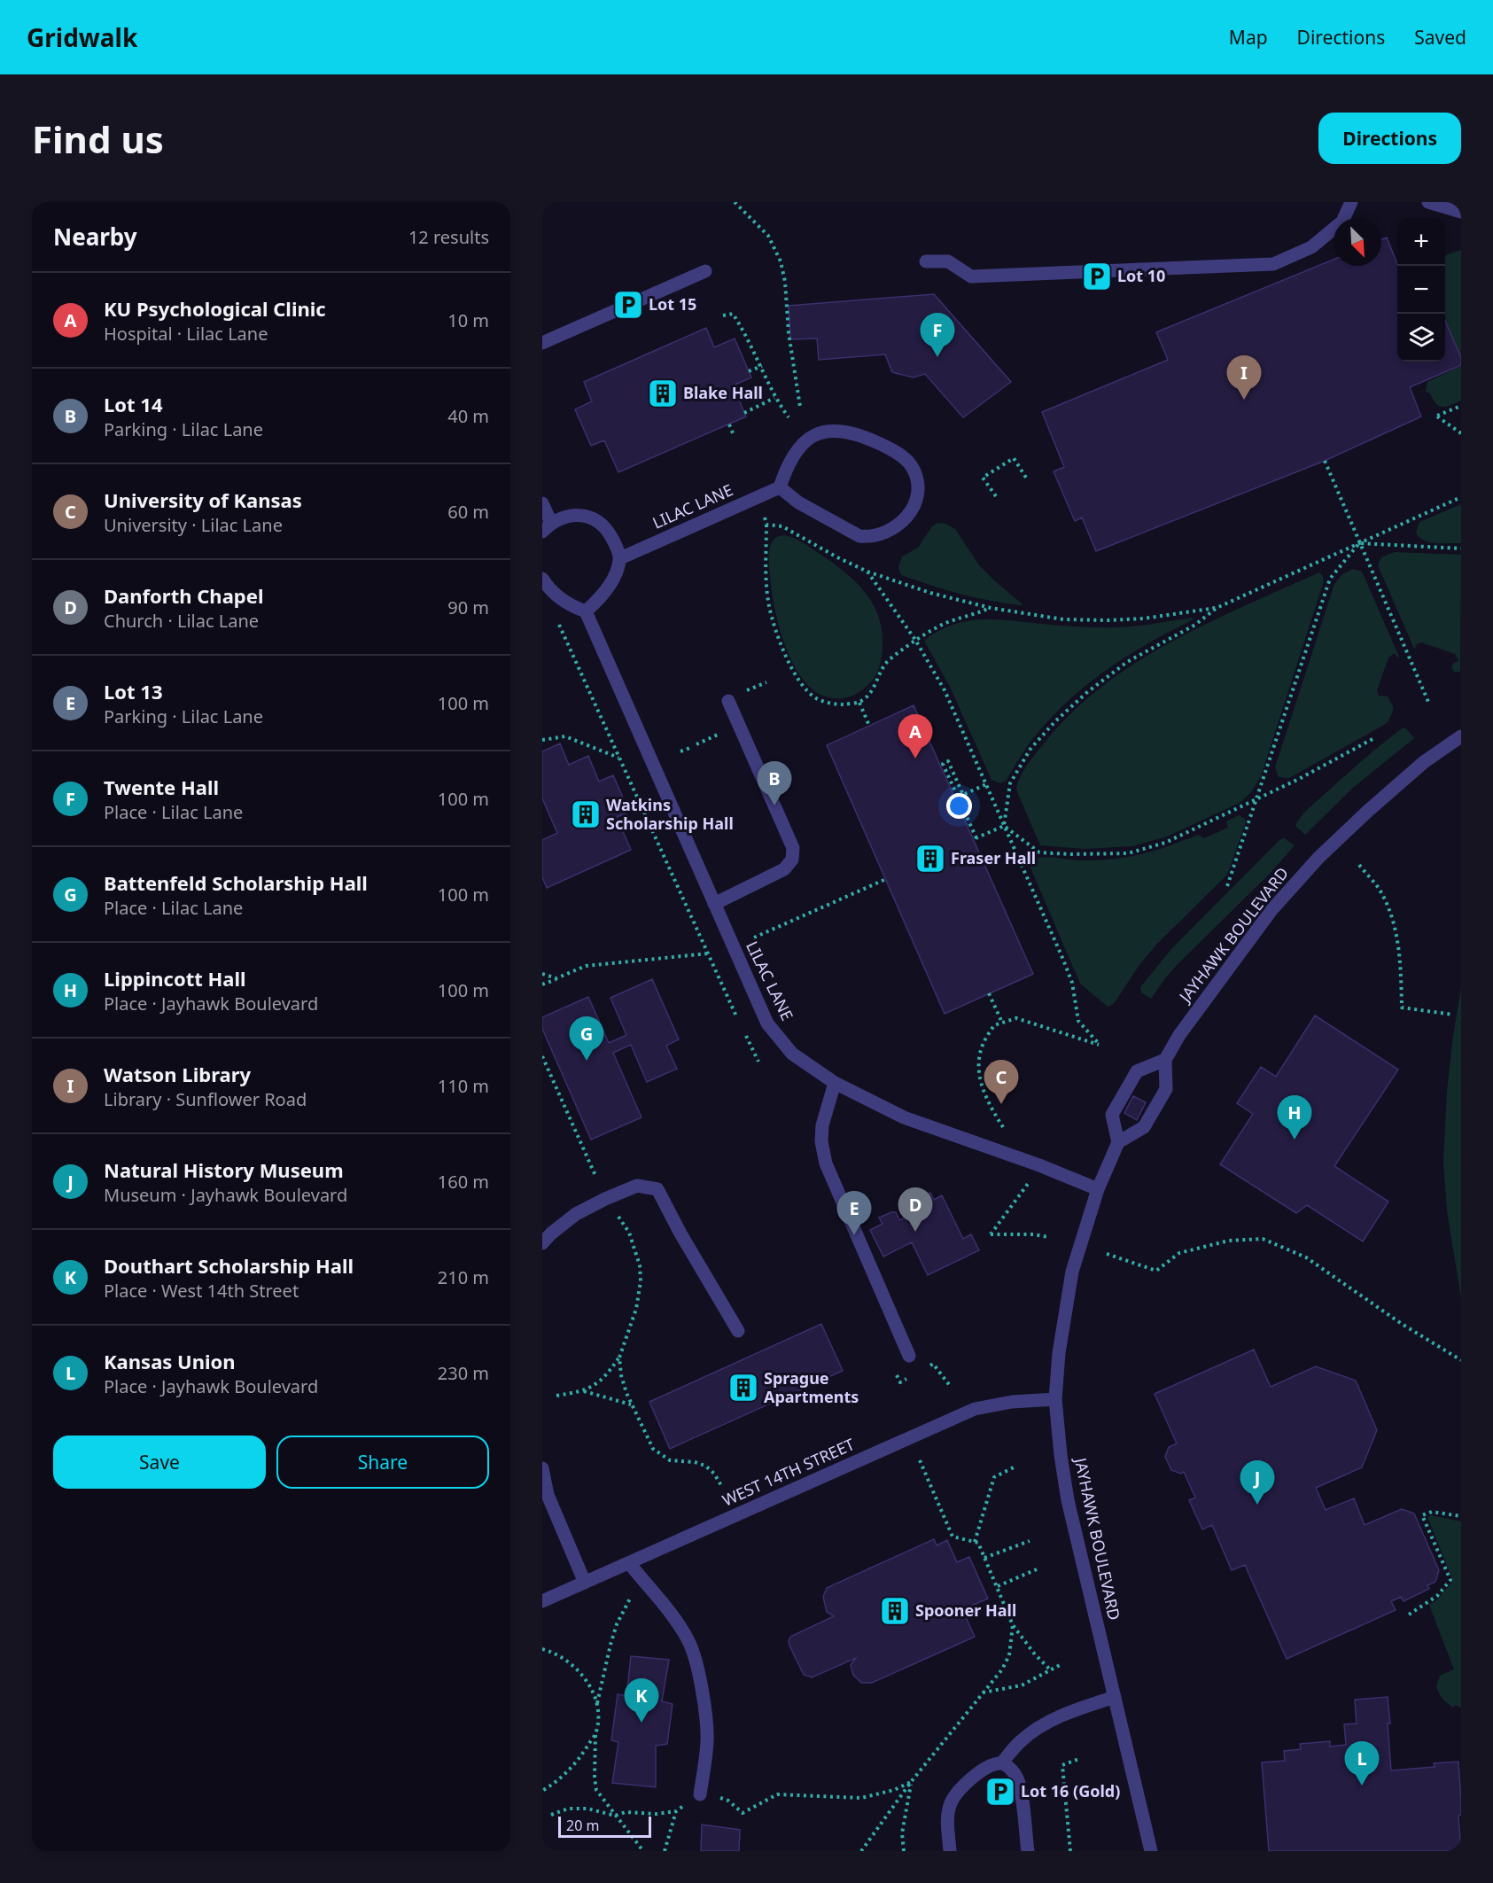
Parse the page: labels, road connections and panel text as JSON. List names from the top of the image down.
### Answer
{
  "streets": {
    "street": ["LILAC LANE", "JAYHAWK BOULEVARD", "WEST 14TH STREET"]
  },
  "crossings": [
    ["LILAC LANE", "JAYHAWK BOULEVARD"],
    ["JAYHAWK BOULEVARD", "WEST 14TH STREET"]
  ],
  "places": {
    "parking": ["Lot 10", "Lot 15", "Lot 16 (Gold)"],
    "building": [
      "Blake Hall",
      "Watkins Scholarship Hall",
      "Fraser Hall",
      "Sprague Apartments",
      "Spooner Hall"
    ]
  },
  "scale_bar": "20 m",
  "north": "bottom right",
  "page": {
    "header": "Gridwalk",
    "nav": ["Map", "Directions", "Saved"],
    "buttons": [
      "Directions",
      ["Save", "Share"]
    ],
    "title": "Find us",
    "heading": ["Nearby", "12 results"],
    "map_buttons": ["+", "−"],
    "list": [
      {
        "mark": "A",
        "name": "KU Psychological Clinic",
        "note": "Hospital · Lilac Lane",
        "value": "10 m"
      },
      {
        "mark": "B",
        "name": "Lot 14",
        "note": "Parking · Lilac Lane",
        "value": "40 m"
      },
      {
        "mark": "C",
        "name": "University of Kansas",
        "note": "University · Lilac Lane",
        "value": "60 m"
      },
      {
        "mark": "D",
        "name": "Danforth Chapel",
        "note": "Church · Lilac Lane",
        "value": "90 m"
      },
      {
        "mark": "E",
        "name": "Lot 13",
        "note": "Parking · Lilac Lane",
        "value": "100 m"
      },
      {
        "mark": "F",
        "name": "Twente Hall",
        "note": "Place · Lilac Lane",
        "value": "100 m"
      },
      {
        "mark": "G",
        "name": "Battenfeld Scholarship Hall",
        "note": "Place · Lilac Lane",
        "value": "100 m"
      },
      {
        "mark": "H",
        "name": "Lippincott Hall",
        "note": "Place · Jayhawk Boulevard",
        "value": "100 m"
      },
      {
        "mark": "I",
        "name": "Watson Library",
        "note": "Library · Sunflower Road",
        "value": "110 m"
      },
      {
        "mark": "J",
        "name": "Natural History Museum",
        "note": "Museum · Jayhawk Boulevard",
        "value": "160 m"
      },
      {
        "mark": "K",
        "name": "Douthart Scholarship Hall",
        "note": "Place · West 14th Street",
        "value": "210 m"
      },
      {
        "mark": "L",
        "name": "Kansas Union",
        "note": "Place · Jayhawk Boulevard",
        "value": "230 m"
      }
    ],
    "pins": [
      "F",
      "I",
      "A",
      "B",
      "G",
      "C",
      "H",
      "D",
      "E",
      "J",
      "K",
      "L"
    ],
    "scale": "20 m"
  }
}
